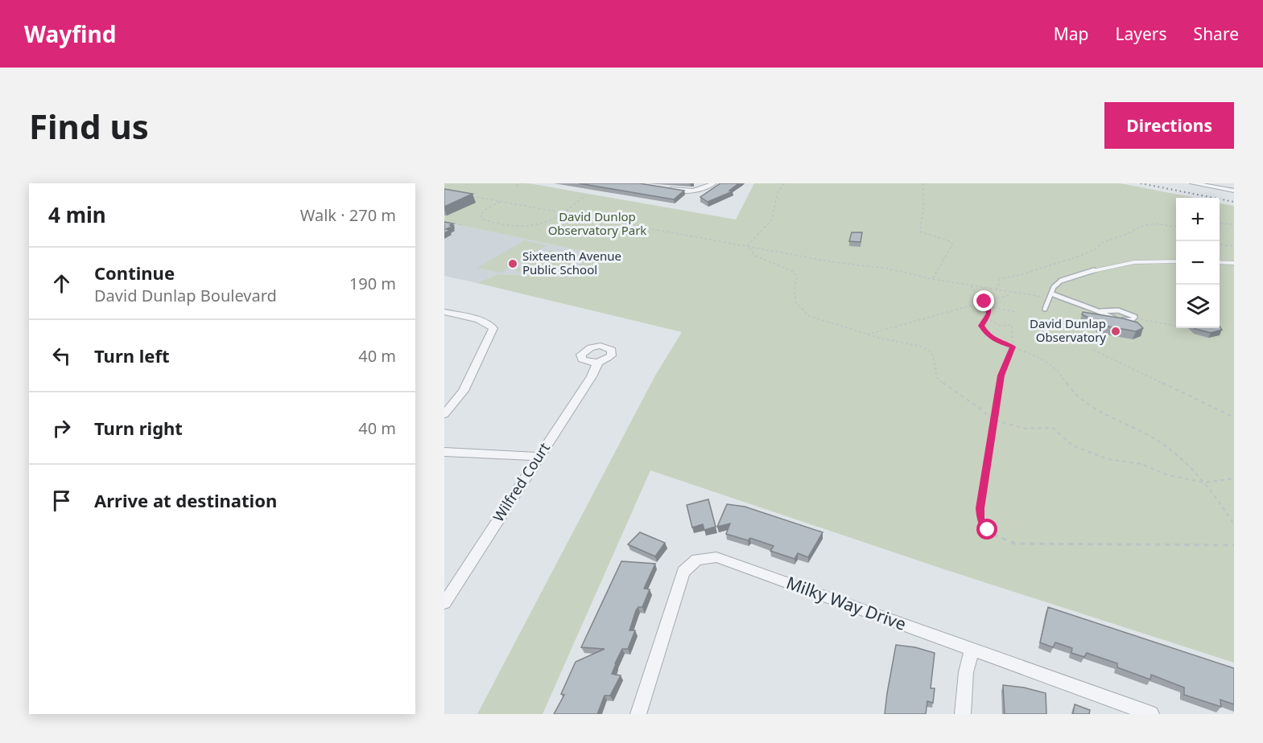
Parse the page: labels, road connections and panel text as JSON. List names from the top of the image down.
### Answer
{
  "streets": {
    "street": ["Wilfred Court", "Milky Way Drive"]
  },
  "parks": ["David Dunlop Observatory Park"],
  "places": ["Sixteenth Avenue Public School", "David Dunlap Observatory"],
  "page": {
    "header": "Wayfind",
    "nav": ["Map", "Layers", "Share"],
    "buttons": "Directions",
    "title": "Find us",
    "heading": ["4 min", "Walk · 270 m"],
    "map_buttons": ["+", "−"],
    "list": [
      ["Continue", "David Dunlap Boulevard", "190 m"],
      ["Turn left", "40 m"],
      ["Turn right", "40 m"],
      "Arrive at destination"
    ]
  }
}
